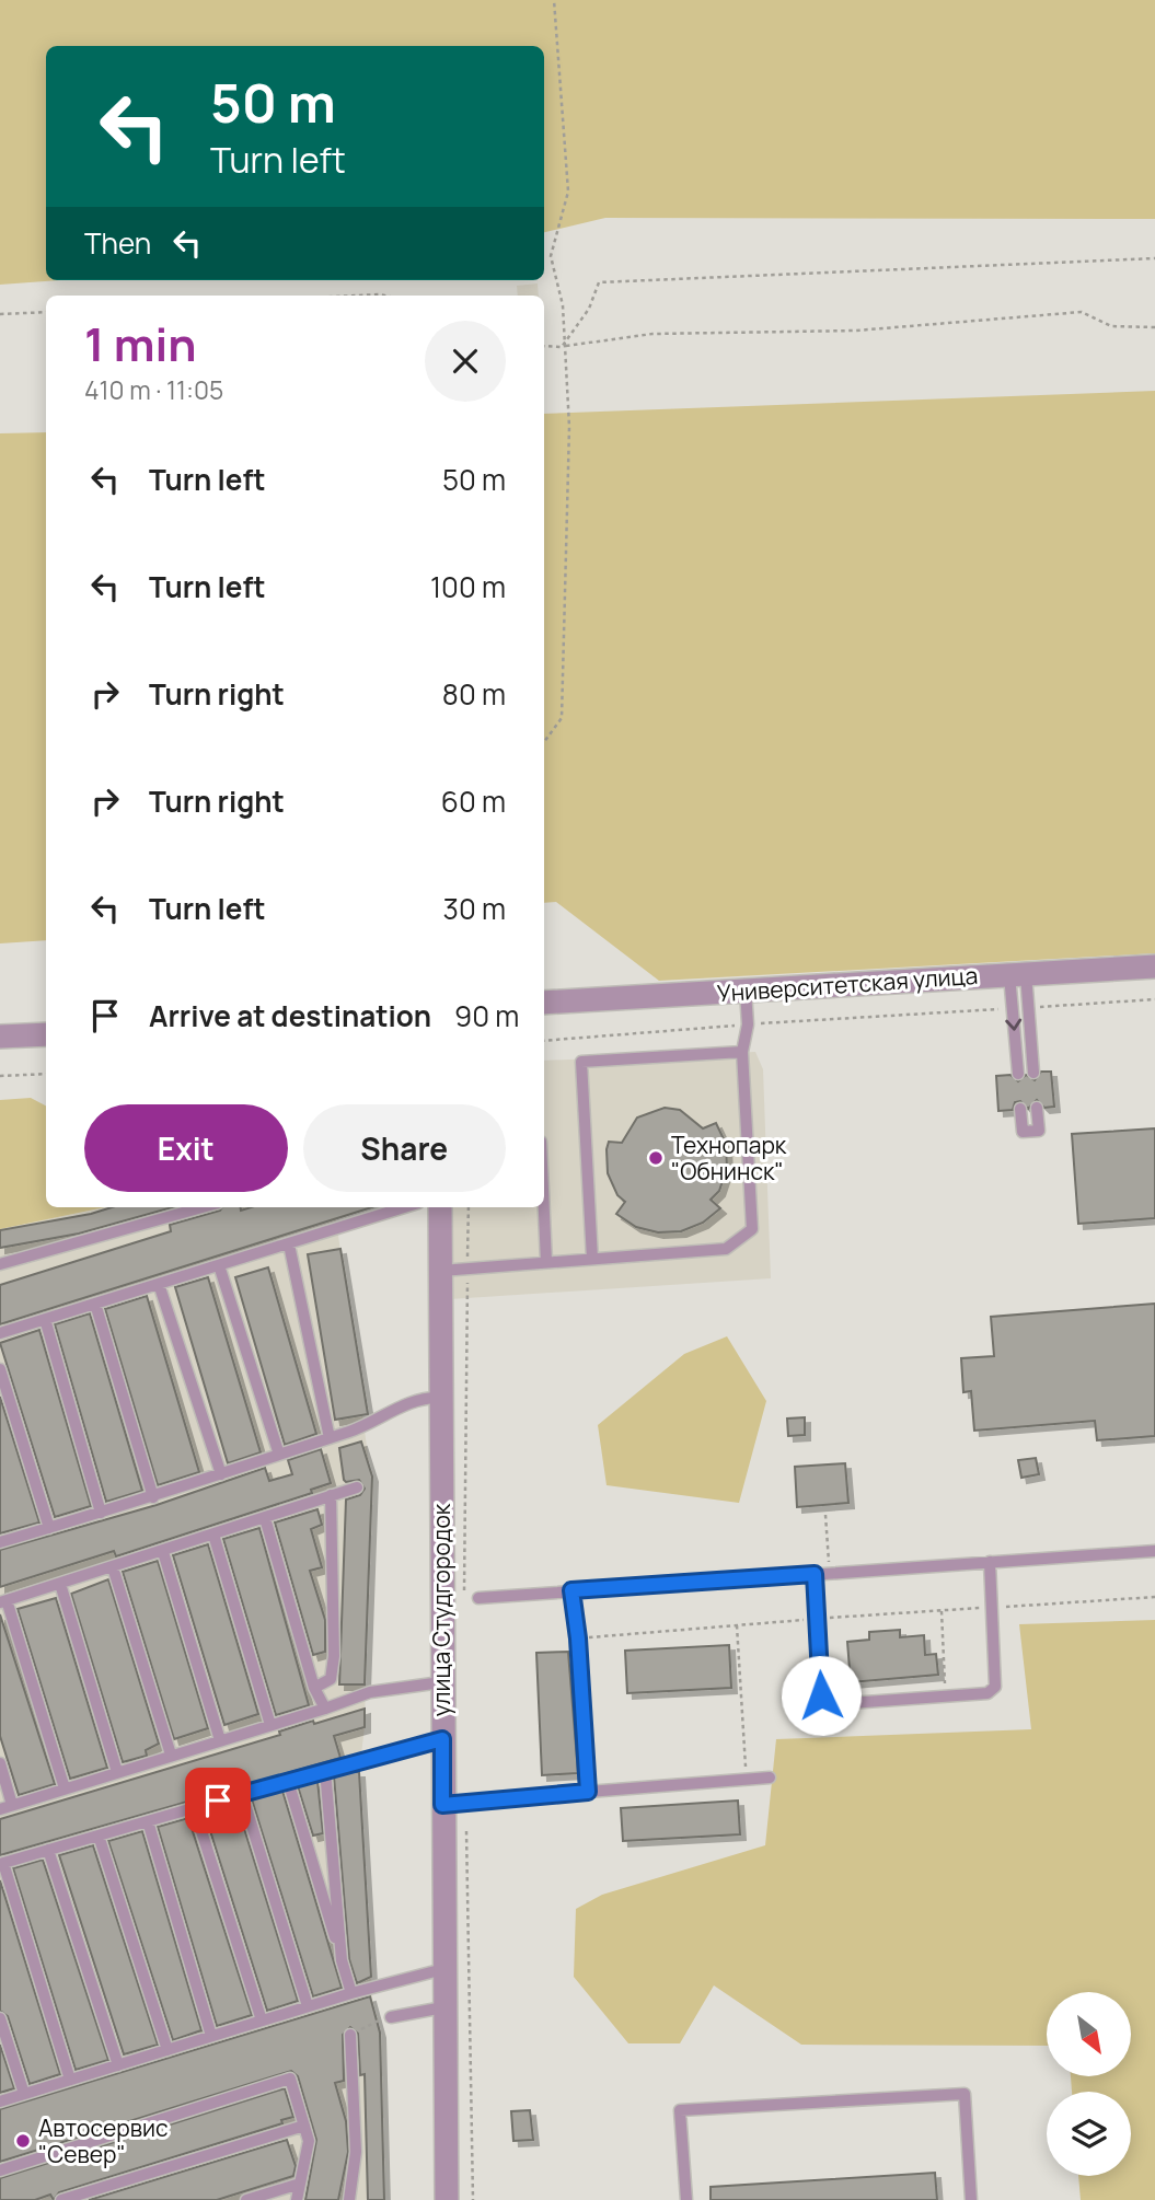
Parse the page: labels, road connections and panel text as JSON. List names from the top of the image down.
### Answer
{
  "streets": {
    "street": ["Университетская улица", "улица Студгородок"]
  },
  "places": ["Технопарк \"Обнинск\"", "Автосервис \"Север\""],
  "north": "bottom right",
  "page": {
    "turn": ["50 m", "Turn left"],
    "then": "Then",
    "heading": ["1 min", "410 m · 11:05"],
    "list": [
      {
        "name": "Turn left",
        "value": "50 m"
      },
      {
        "name": "Turn left",
        "value": "100 m"
      },
      {
        "name": "Turn right",
        "value": "80 m"
      },
      {
        "name": "Turn right",
        "value": "60 m"
      },
      {
        "name": "Turn left",
        "value": "30 m"
      },
      {
        "name": "Arrive at destination",
        "value": "90 m"
      }
    ],
    "buttons": ["Exit", "Share"]
  }
}
